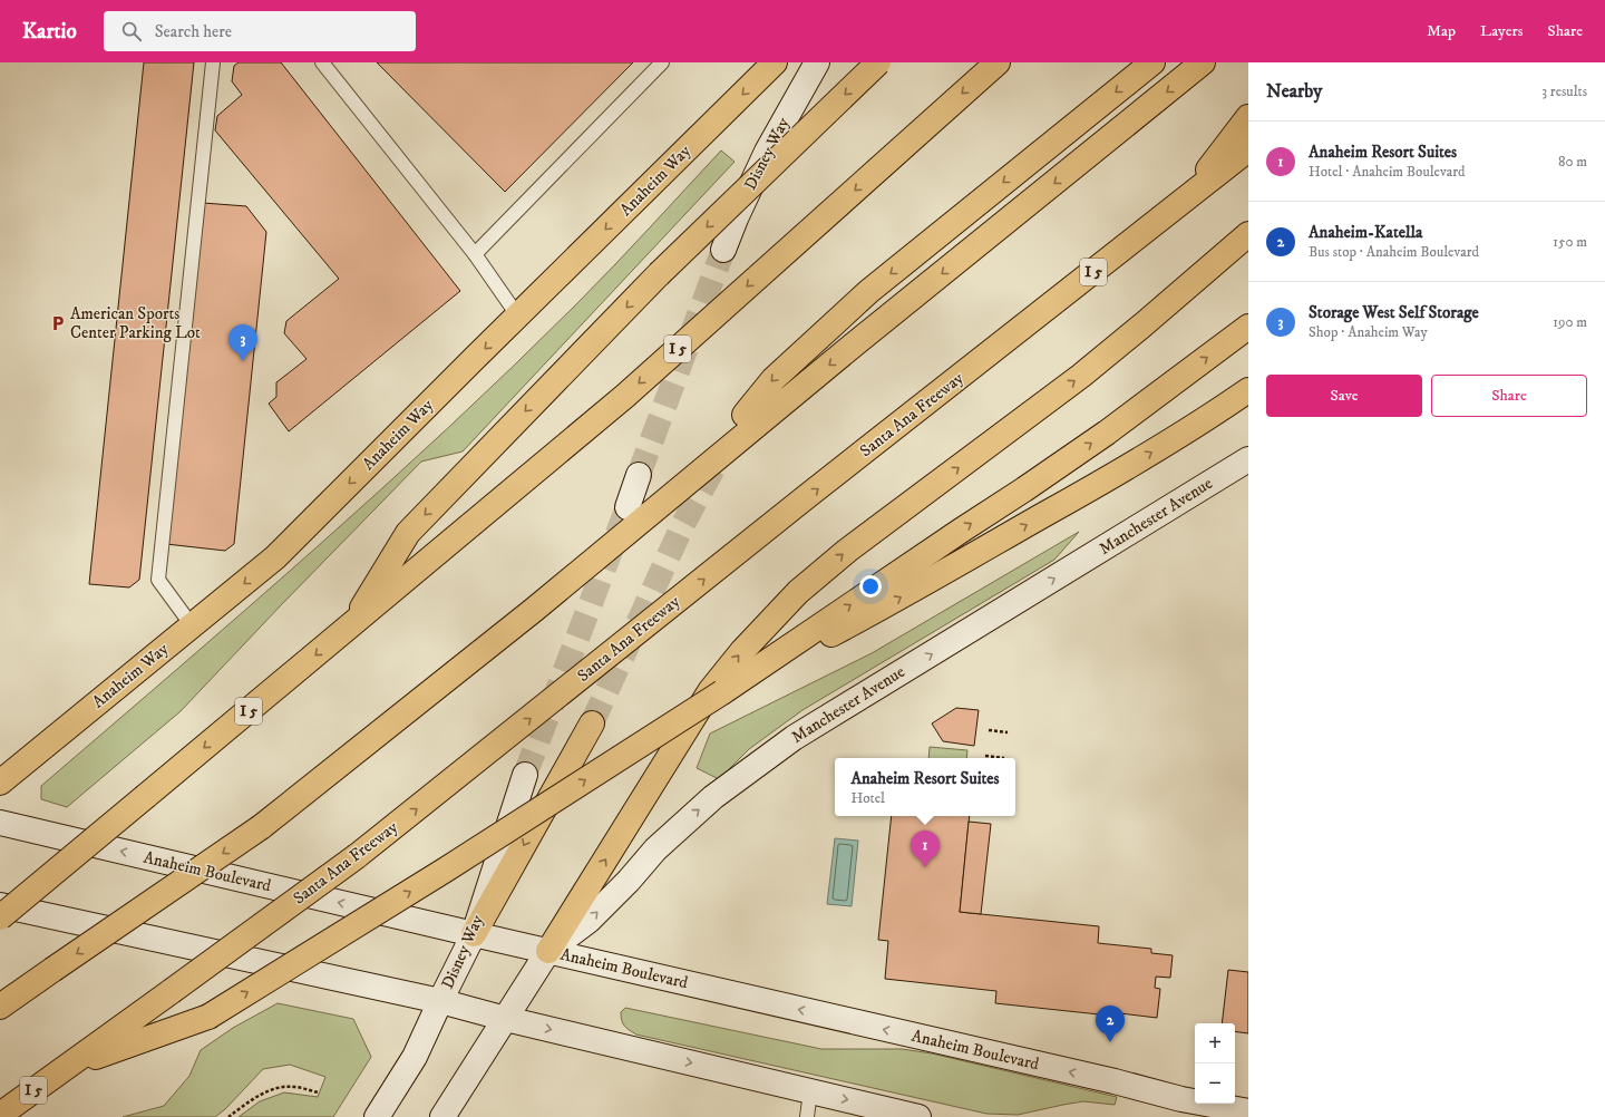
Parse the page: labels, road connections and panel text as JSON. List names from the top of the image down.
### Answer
{
  "streets": {
    "main road": [
      "Disney Way",
      "Anaheim Way",
      "I 5",
      "Santa Ana Freeway",
      "Manchester Avenue",
      "Anaheim Boulevard"
    ]
  },
  "crossings": [
    ["Disney Way", "Anaheim Boulevard"],
    ["Manchester Avenue", "Anaheim Boulevard"]
  ],
  "places": {
    "parking": ["American Sports Center Parking Lot"]
  },
  "page": {
    "header": "Kartio",
    "search": "Search here",
    "nav": ["Map", "Layers", "Share"],
    "heading": ["Nearby", "3 results"],
    "list": [
      {
        "mark": "1",
        "name": "Anaheim Resort Suites",
        "note": "Hotel · Anaheim Boulevard",
        "value": "80 m"
      },
      {
        "mark": "2",
        "name": "Anaheim-Katella",
        "note": "Bus stop · Anaheim Boulevard",
        "value": "150 m"
      },
      {
        "mark": "3",
        "name": "Storage West Self Storage",
        "note": "Shop · Anaheim Way",
        "value": "190 m"
      }
    ],
    "pins": ["3", "1", "2"],
    "buttons": ["Save", "Share"],
    "popup": ["Anaheim Resort Suites", "Hotel"],
    "map_buttons": ["+", "−"]
  }
}
